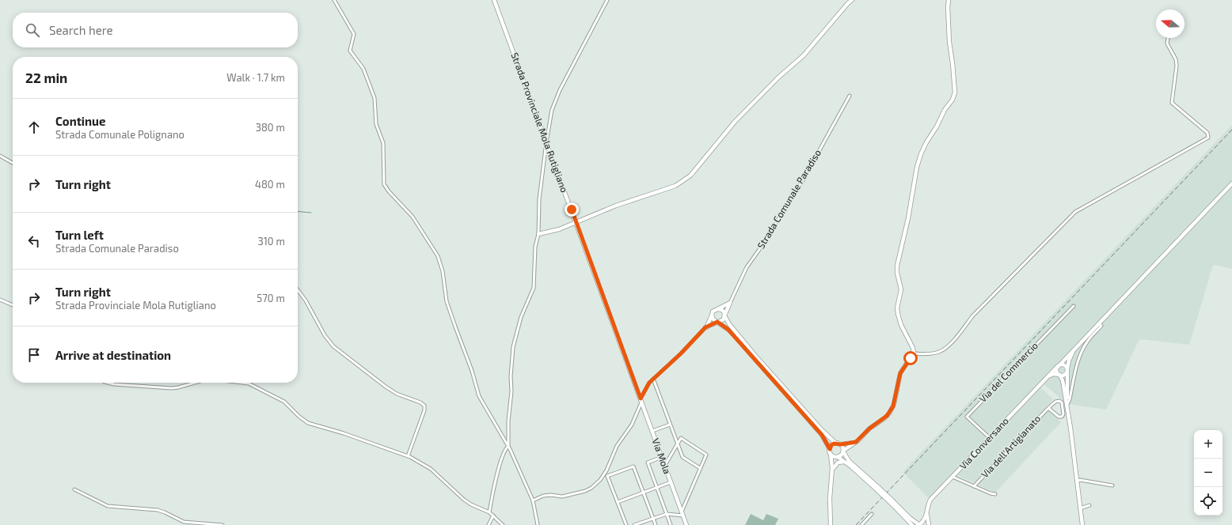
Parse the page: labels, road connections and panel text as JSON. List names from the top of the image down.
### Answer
{
  "streets": {
    "street": [
      "Strada Provinciale Mola Rutigliano",
      "Strada Comunale Paradiso",
      "Via del Commercio",
      "Via Conversano",
      "Via dell'Artigianato",
      "Via Mola"
    ]
  },
  "crossings": [
    ["Strada Provinciale Mola Rutigliano", "Via Mola"],
    ["Via del Commercio", "Via Conversano"],
    ["Via Conversano", "Via dell'Artigianato"]
  ],
  "north": "left",
  "page": {
    "search": "Search here",
    "heading": ["22 min", "Walk · 1.7 km"],
    "list": [
      ["Continue", "Strada Comunale Polignano", "380 m"],
      ["Turn right", "480 m"],
      ["Turn left", "Strada Comunale Paradiso", "310 m"],
      ["Turn right", "Strada Provinciale Mola Rutigliano", "570 m"],
      "Arrive at destination"
    ],
    "map_buttons": ["+", "−"]
  }
}
